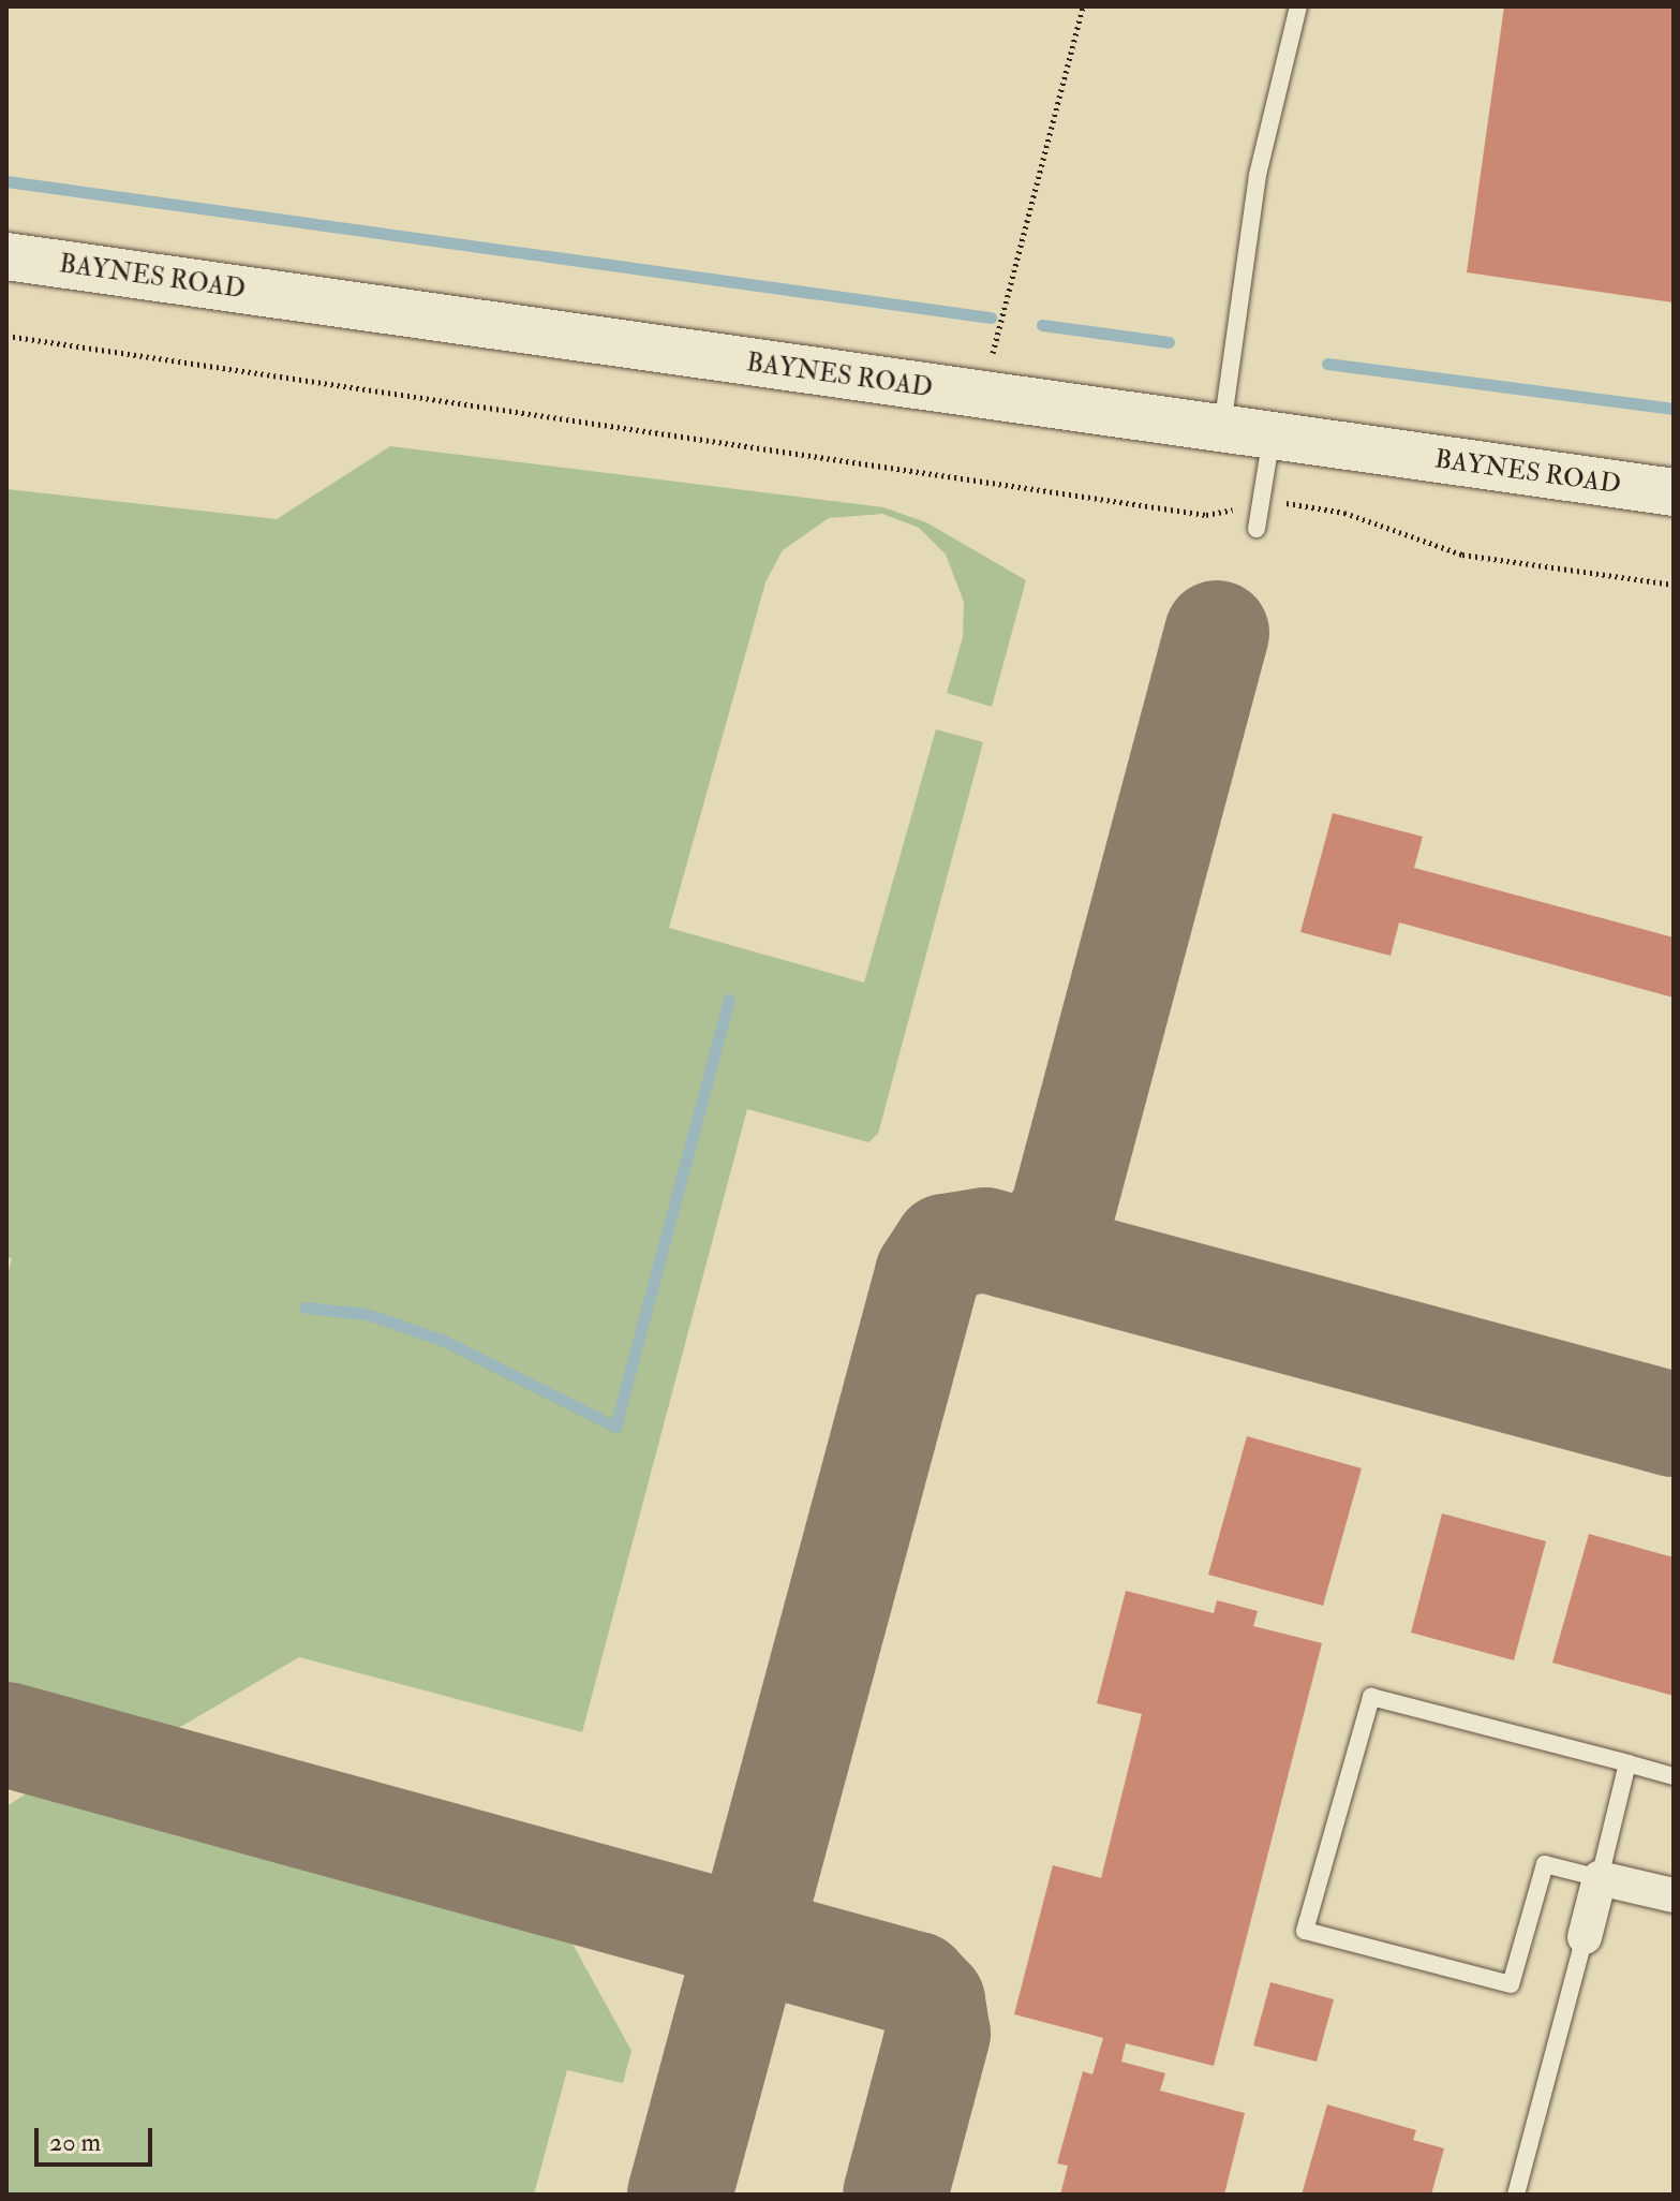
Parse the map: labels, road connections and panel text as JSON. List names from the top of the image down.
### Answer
{
  "streets": {
    "street": ["BAYNES ROAD"]
  },
  "scale_bar": "20 m"
}
